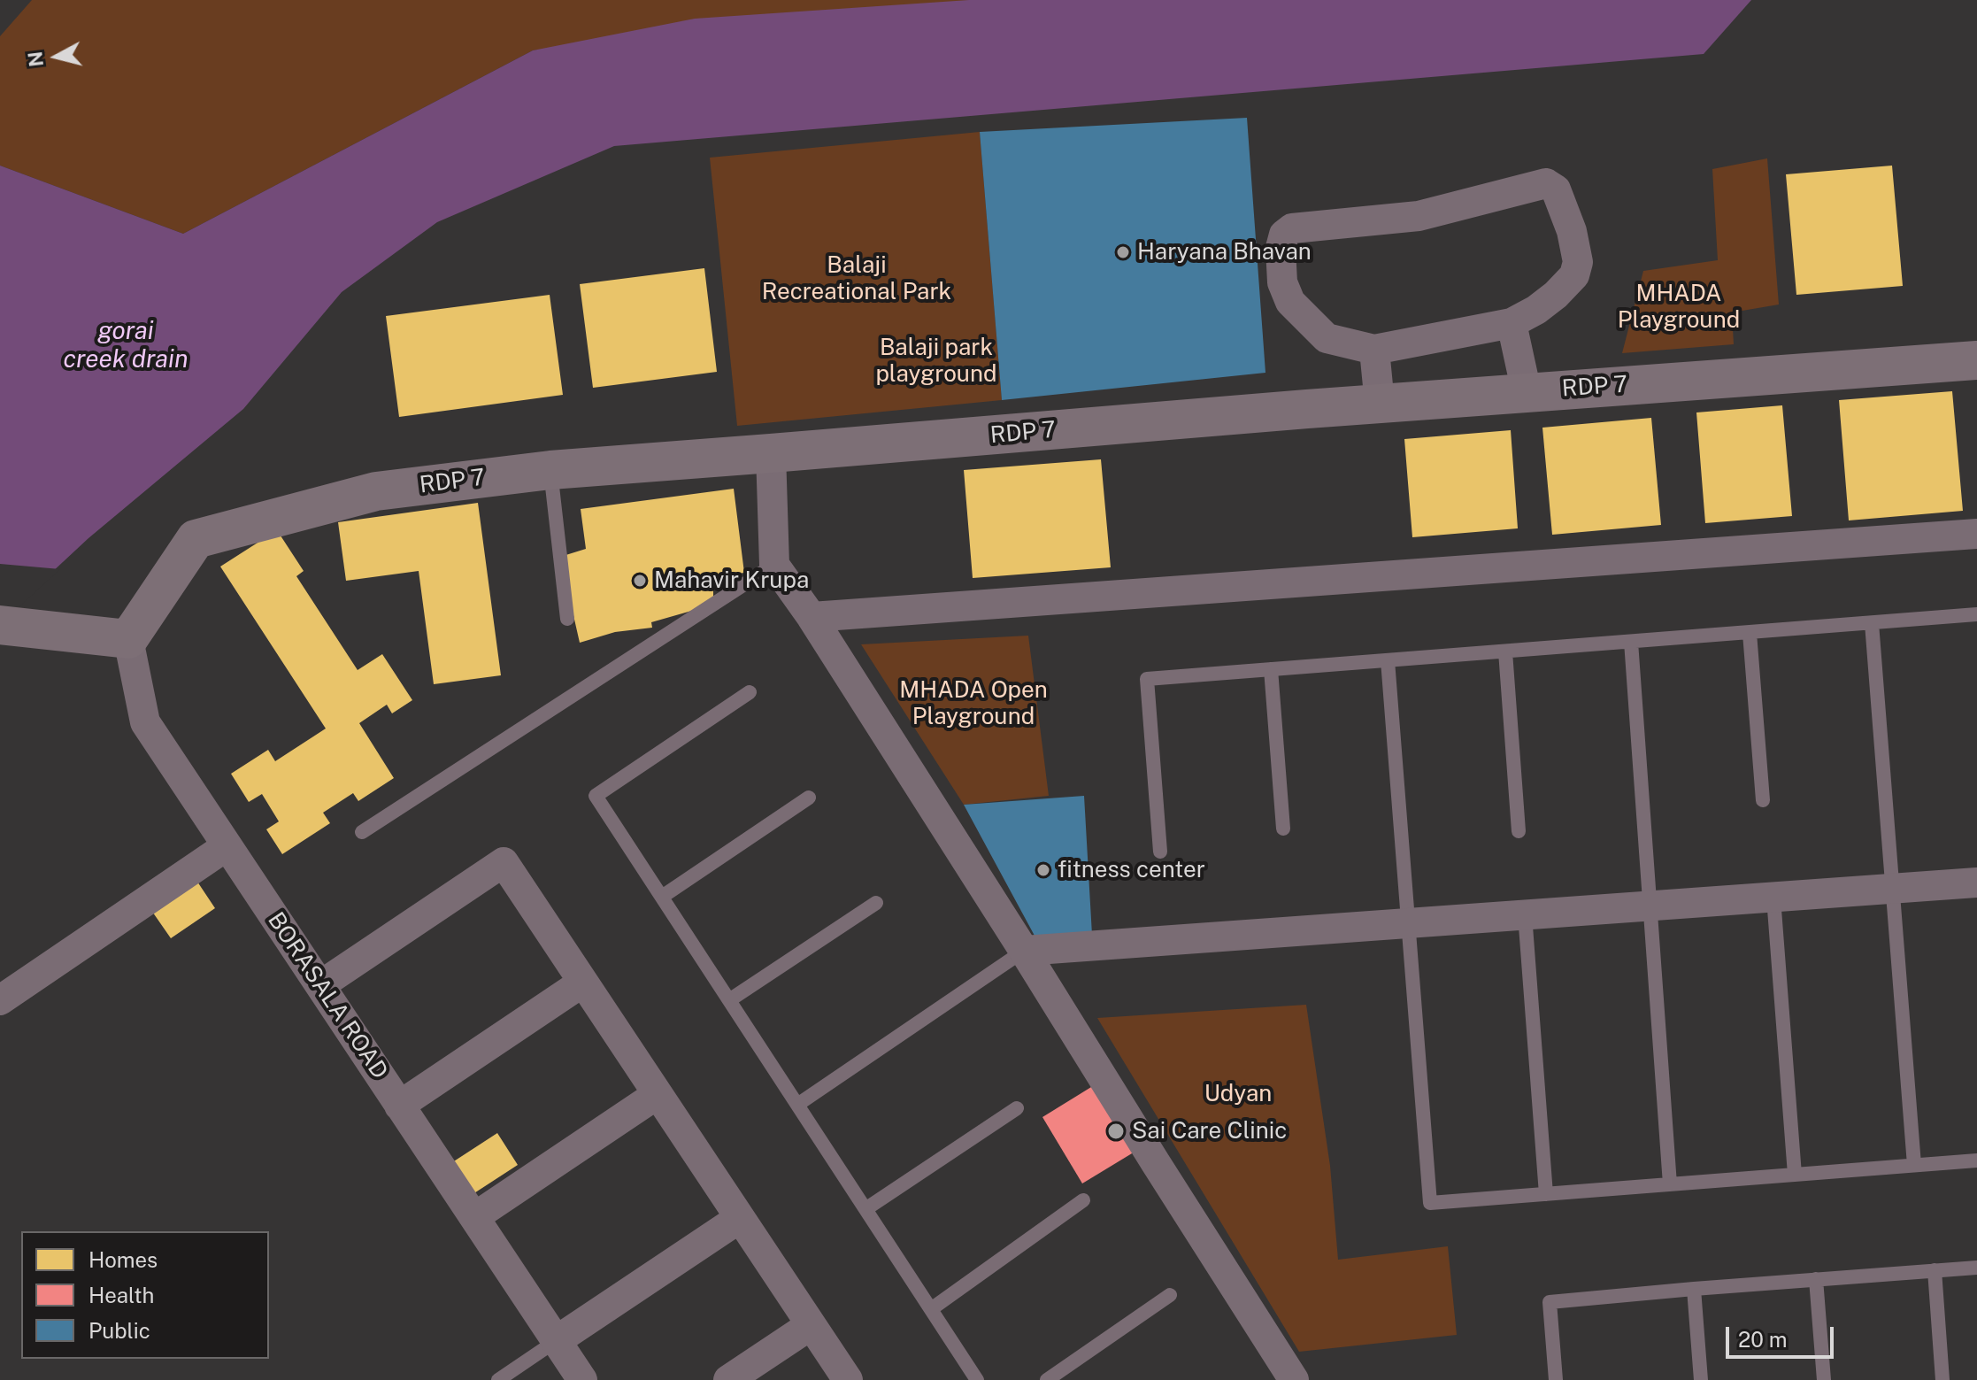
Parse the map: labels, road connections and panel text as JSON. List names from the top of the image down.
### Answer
{
  "streets": {
    "street": ["RDP 7", "BORASALA ROAD"]
  },
  "crossings": [
    ["RDP 7", "BORASALA ROAD"]
  ],
  "water": ["gorai creek drain"],
  "parks": [
    "Balaji Recreational Park",
    "MHADA Playground",
    "Balaji park playground",
    "MHADA Open Playground",
    "Udyan"
  ],
  "places": [
    "Haryana Bhavan",
    "Mahavir Krupa",
    "fitness center",
    "Sai Care Clinic"
  ],
  "legend": ["Homes", "Health", "Public"],
  "scale_bar": "20 m",
  "north": "left"
}
